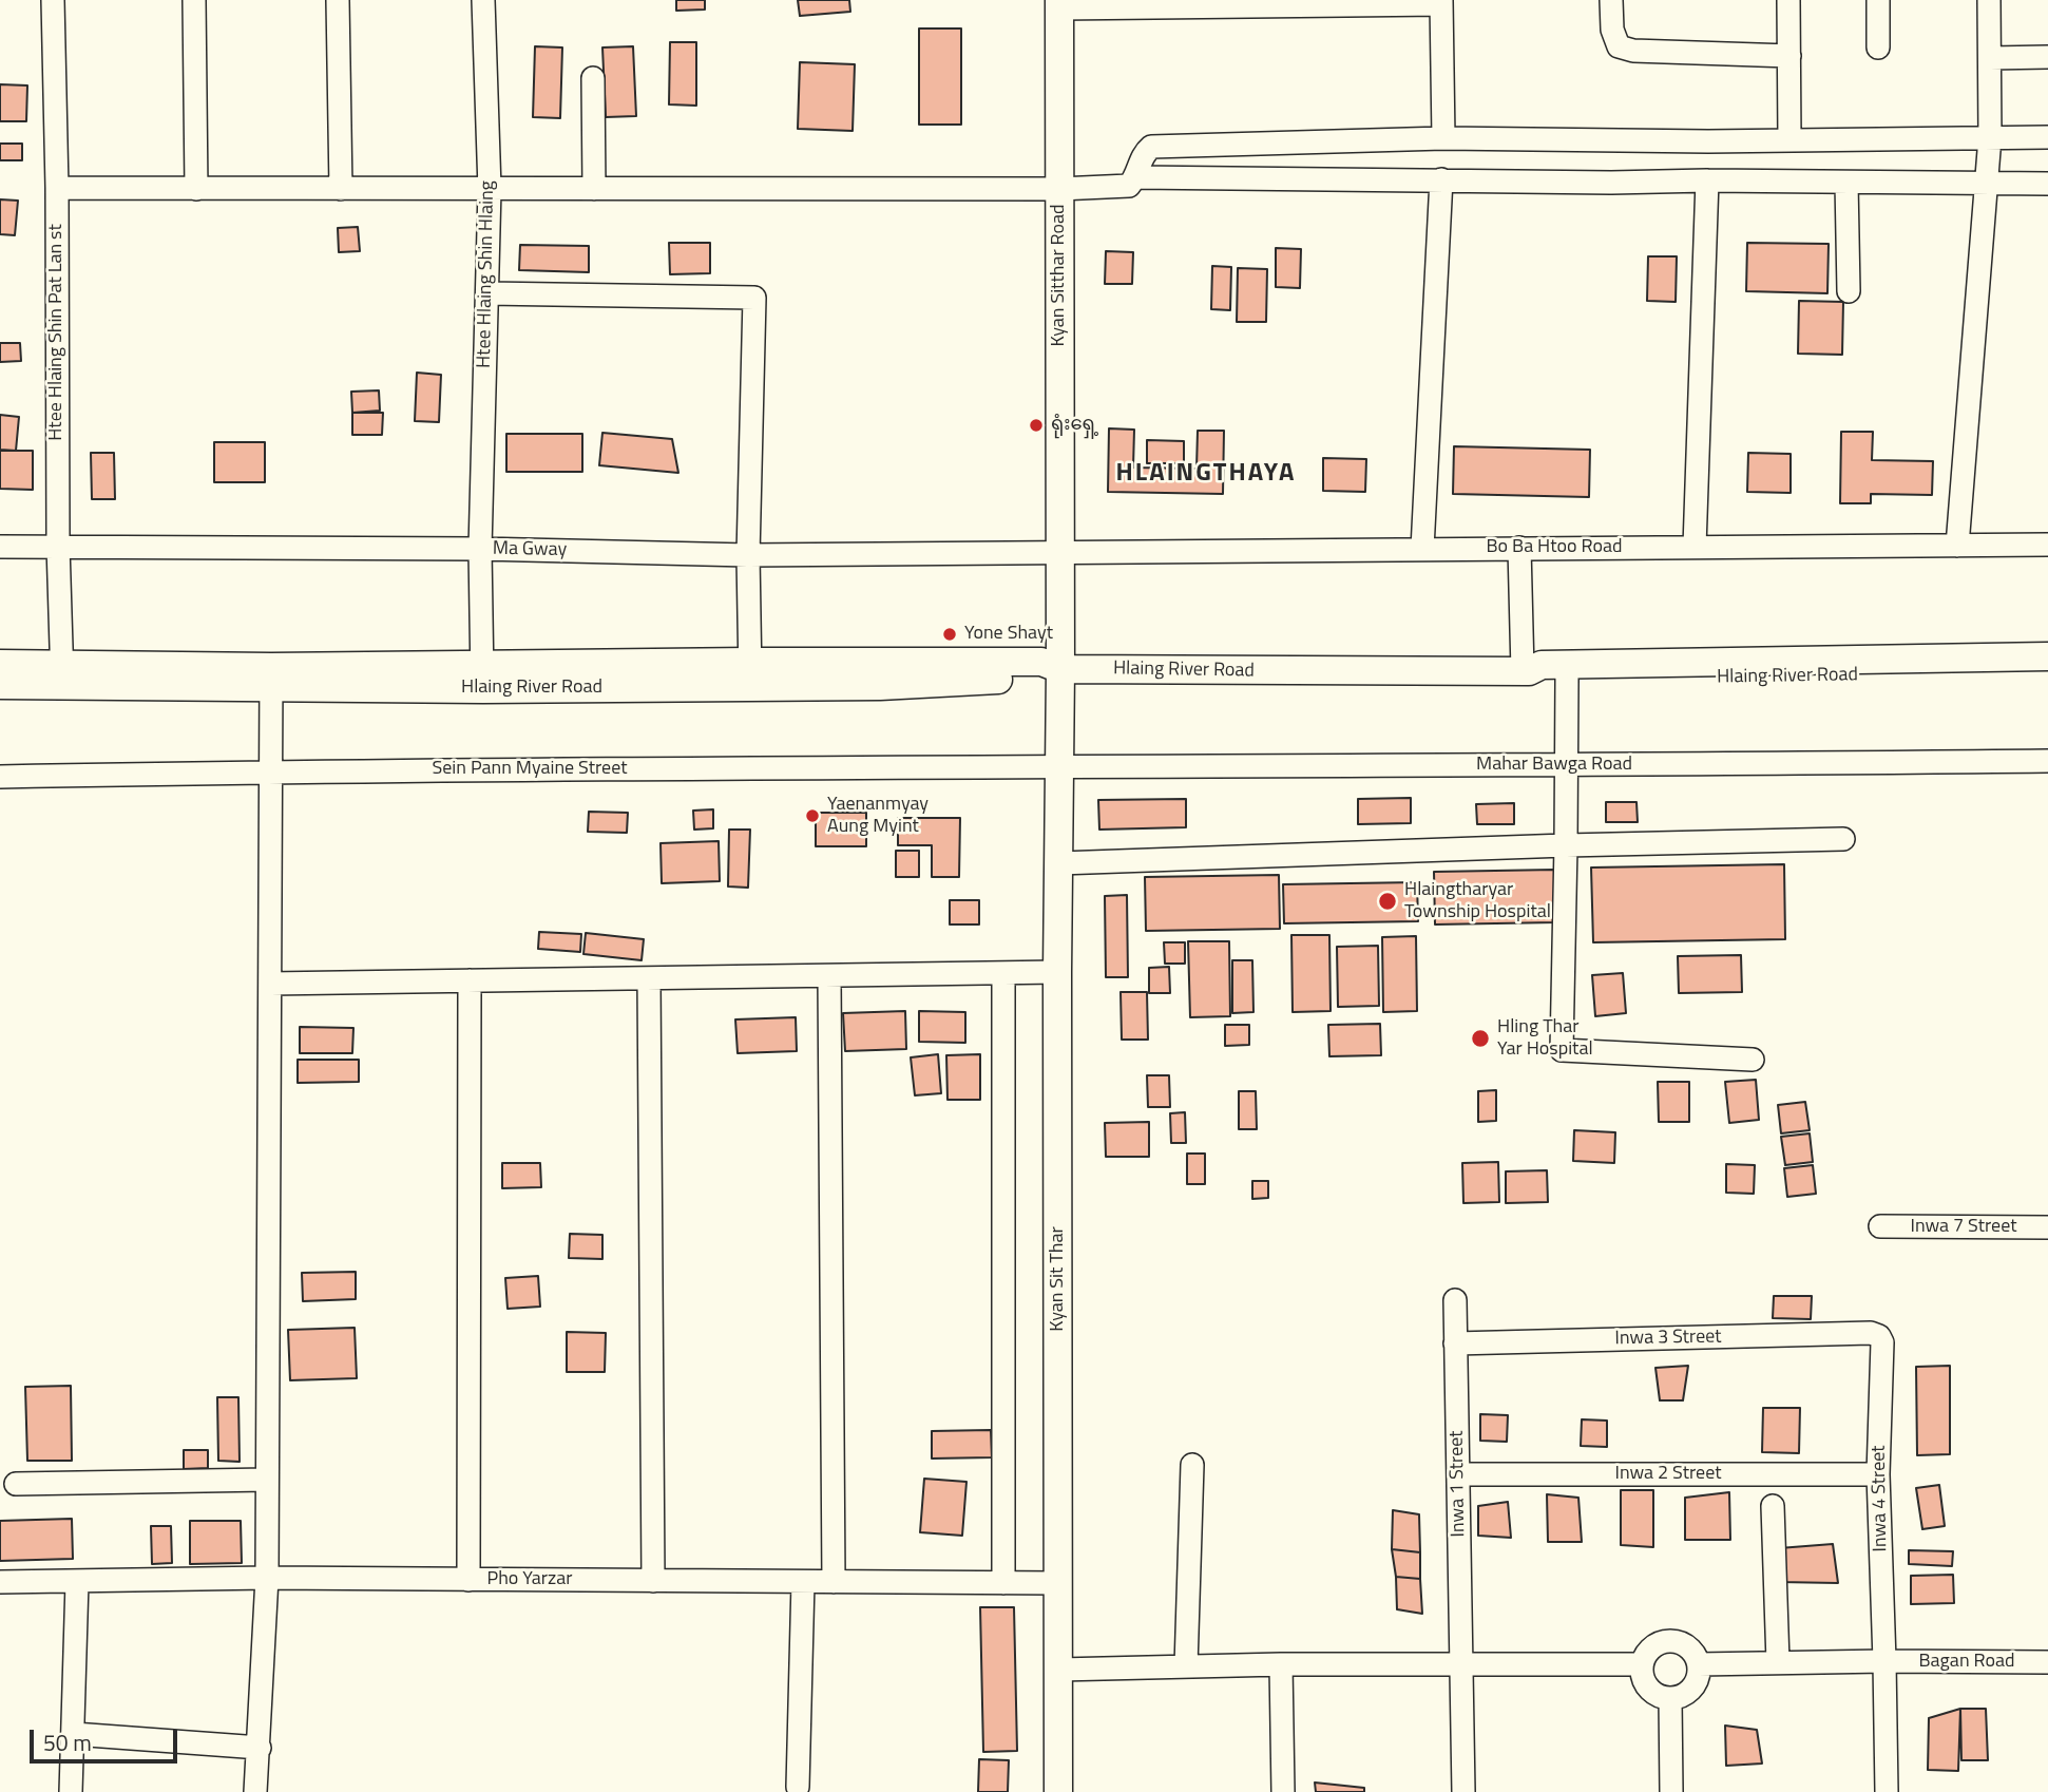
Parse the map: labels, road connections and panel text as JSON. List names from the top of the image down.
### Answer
{
  "streets": {
    "main road": ["Kyan Sitthar Road", "Hlaing River Road", "Kyan Sit Thar"],
    "street": [
      "Htee Hlaing Shin Hlaing",
      "Htee Hlaing Shin Pat Lan st",
      "Bo Ba Htoo Road",
      "Ma Gway",
      "Mahar Bawga Road",
      "Sein Pann Myaine Street",
      "Inwa 7 Street",
      "Inwa 3 Street",
      "Inwa 2 Street",
      "Inwa 1 Street",
      "Inwa 4 Street",
      "Pho Yarzar",
      "Bagan Road"
    ]
  },
  "crossings": [
    ["Htee Hlaing Shin Hlaing", "Ma Gway"],
    ["Htee Hlaing Shin Hlaing", "Hlaing River Road"],
    ["Kyan Sitthar Road", "Bo Ba Htoo Road"],
    ["Kyan Sitthar Road", "Ma Gway"],
    ["Kyan Sitthar Road", "Hlaing River Road"],
    ["Kyan Sitthar Road", "Kyan Sit Thar"],
    ["Htee Hlaing Shin Pat Lan st", "Ma Gway"],
    ["Htee Hlaing Shin Pat Lan st", "Hlaing River Road"],
    ["Bo Ba Htoo Road", "Ma Gway"],
    ["Hlaing River Road", "Kyan Sit Thar"],
    ["Mahar Bawga Road", "Sein Pann Myaine Street"],
    ["Mahar Bawga Road", "Kyan Sit Thar"],
    ["Sein Pann Myaine Street", "Kyan Sit Thar"],
    ["Kyan Sit Thar", "Pho Yarzar"],
    ["Inwa 3 Street", "Inwa 1 Street"],
    ["Inwa 3 Street", "Inwa 4 Street"],
    ["Inwa 2 Street", "Inwa 1 Street"],
    ["Inwa 2 Street", "Inwa 4 Street"],
    ["Inwa 4 Street", "Bagan Road"]
  ],
  "districts": ["HLAINGTHAYA"],
  "places": [
    "ရုံးရှေ့",
    "Yone Shayt",
    "Yaenanmyay Aung Myint",
    "Hlaingtharyar Township Hospital",
    "Hling Thar Yar Hospital"
  ],
  "scale_bar": "50 m"
}
